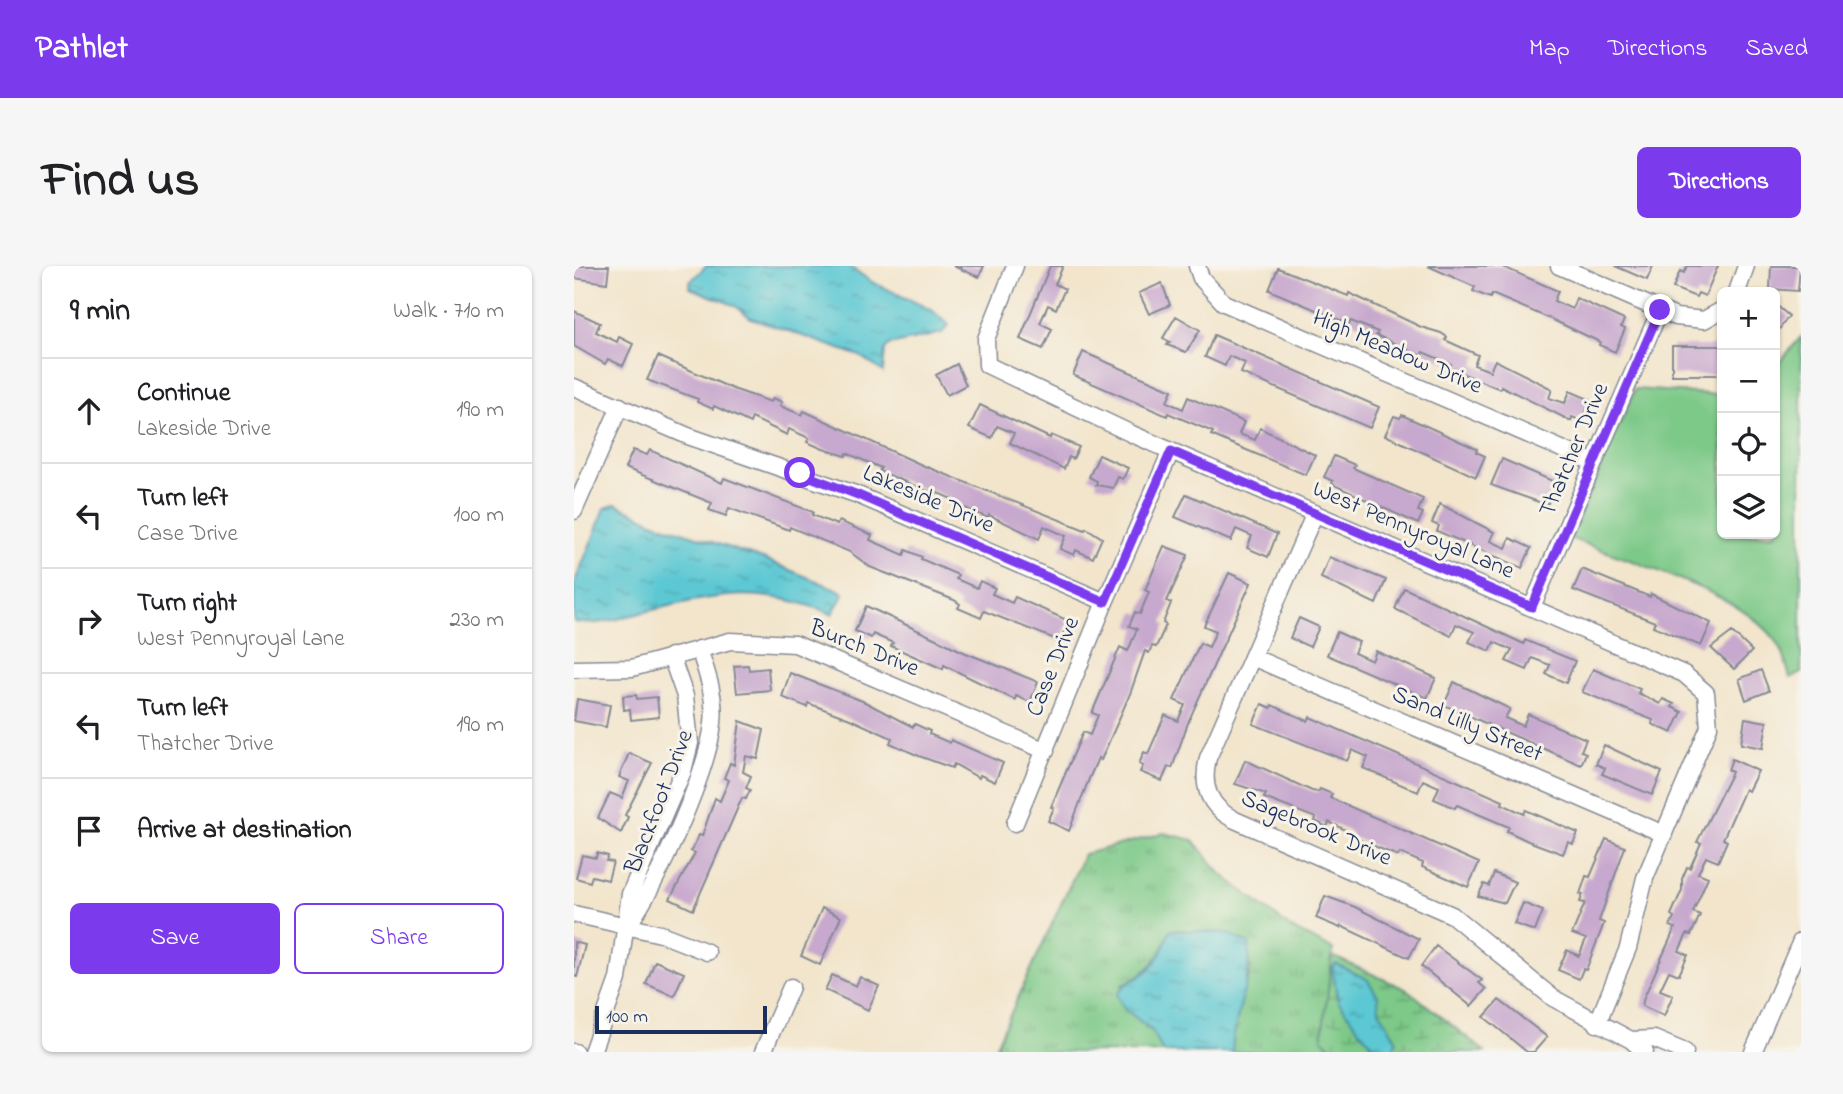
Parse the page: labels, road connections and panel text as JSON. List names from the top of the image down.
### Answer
{
  "streets": {
    "street": [
      "High Meadow Drive",
      "Thatcher Drive",
      "Lakeside Drive",
      "West Pennyroyal Lane",
      "Burch Drive",
      "Case Drive",
      "Sand Lilly Street",
      "Blackfoot Drive",
      "Sagebrook Drive"
    ]
  },
  "crossings": [
    ["High Meadow Drive", "Thatcher Drive"],
    ["Thatcher Drive", "West Pennyroyal Lane"],
    ["Lakeside Drive", "Case Drive"],
    ["West Pennyroyal Lane", "Case Drive"],
    ["West Pennyroyal Lane", "Sand Lilly Street"],
    ["West Pennyroyal Lane", "Sagebrook Drive"],
    ["Burch Drive", "Case Drive"],
    ["Burch Drive", "Blackfoot Drive"],
    ["Sand Lilly Street", "Sagebrook Drive"]
  ],
  "scale_bar": "100 m",
  "page": {
    "header": "Pathlet",
    "nav": ["Map", "Directions", "Saved"],
    "title": "Find us",
    "buttons": [
      "Directions",
      ["Save", "Share"]
    ],
    "heading": ["9 min", "Walk · 710 m"],
    "map_buttons": ["+", "−"],
    "list": [
      ["Continue", "Lakeside Drive", "190 m"],
      ["Turn left", "Case Drive", "100 m"],
      ["Turn right", "West Pennyroyal Lane", "230 m"],
      ["Turn left", "Thatcher Drive", "190 m"],
      "Arrive at destination"
    ],
    "scale": "100 m"
  }
}
